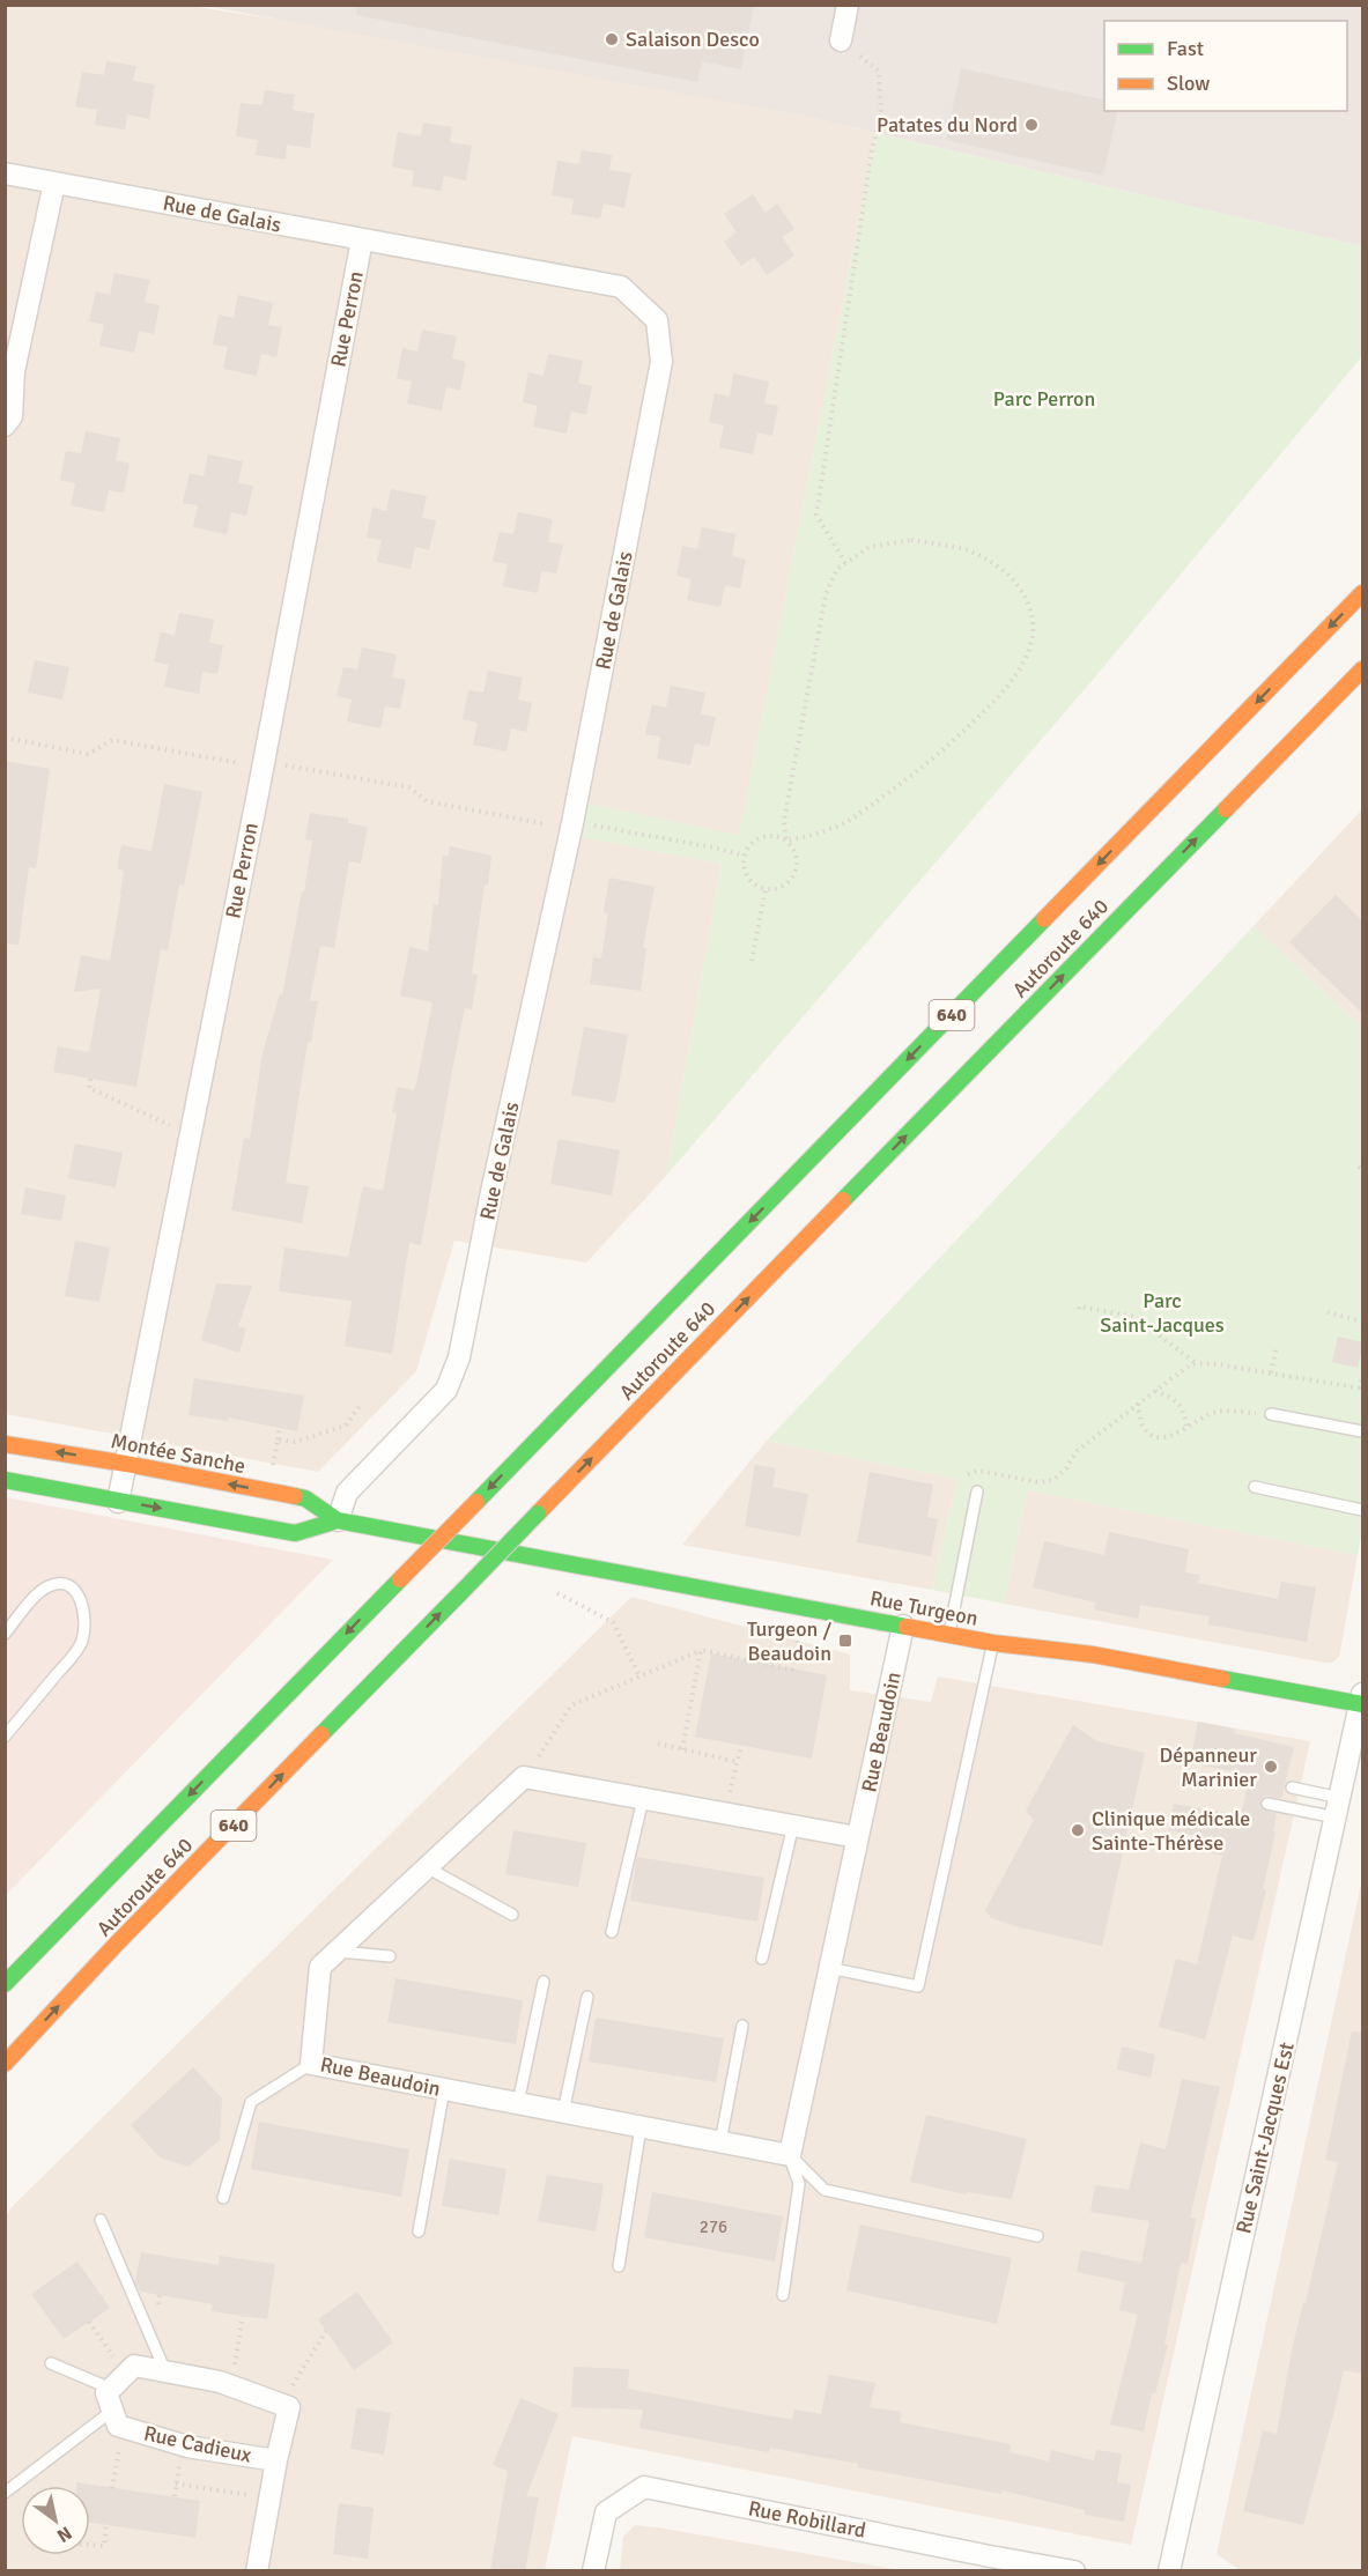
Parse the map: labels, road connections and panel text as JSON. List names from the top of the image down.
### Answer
{
  "streets": {
    "main road": [
      "Autoroute 640",
      "640",
      "Montée Sanche",
      "Rue Turgeon"
    ],
    "street": [
      "Rue de Galais",
      "Rue Perron",
      "Rue Beaudoin",
      "Rue Saint-Jacques Est",
      "Rue Cadieux",
      "Rue Robillard"
    ]
  },
  "crossings": [
    ["Rue de Galais", "Rue Perron"],
    ["Rue de Galais", "Montée Sanche"],
    ["Rue Perron", "Montée Sanche"],
    ["Montée Sanche", "Rue Turgeon"],
    ["Rue Turgeon", "Rue Beaudoin"],
    ["Rue Turgeon", "Rue Saint-Jacques Est"]
  ],
  "parks": ["Parc Perron", "Parc Saint-Jacques"],
  "places": {
    "other": [
      "Salaison Desco",
      "Patates du Nord",
      "Dépanneur Marinier",
      "Clinique médicale Sainte-Thérèse"
    ],
    "transit": ["Turgeon / Beaudoin"]
  },
  "house_numbers": ["276"],
  "legend": ["Fast", "Slow"],
  "north": "bottom right"
}
